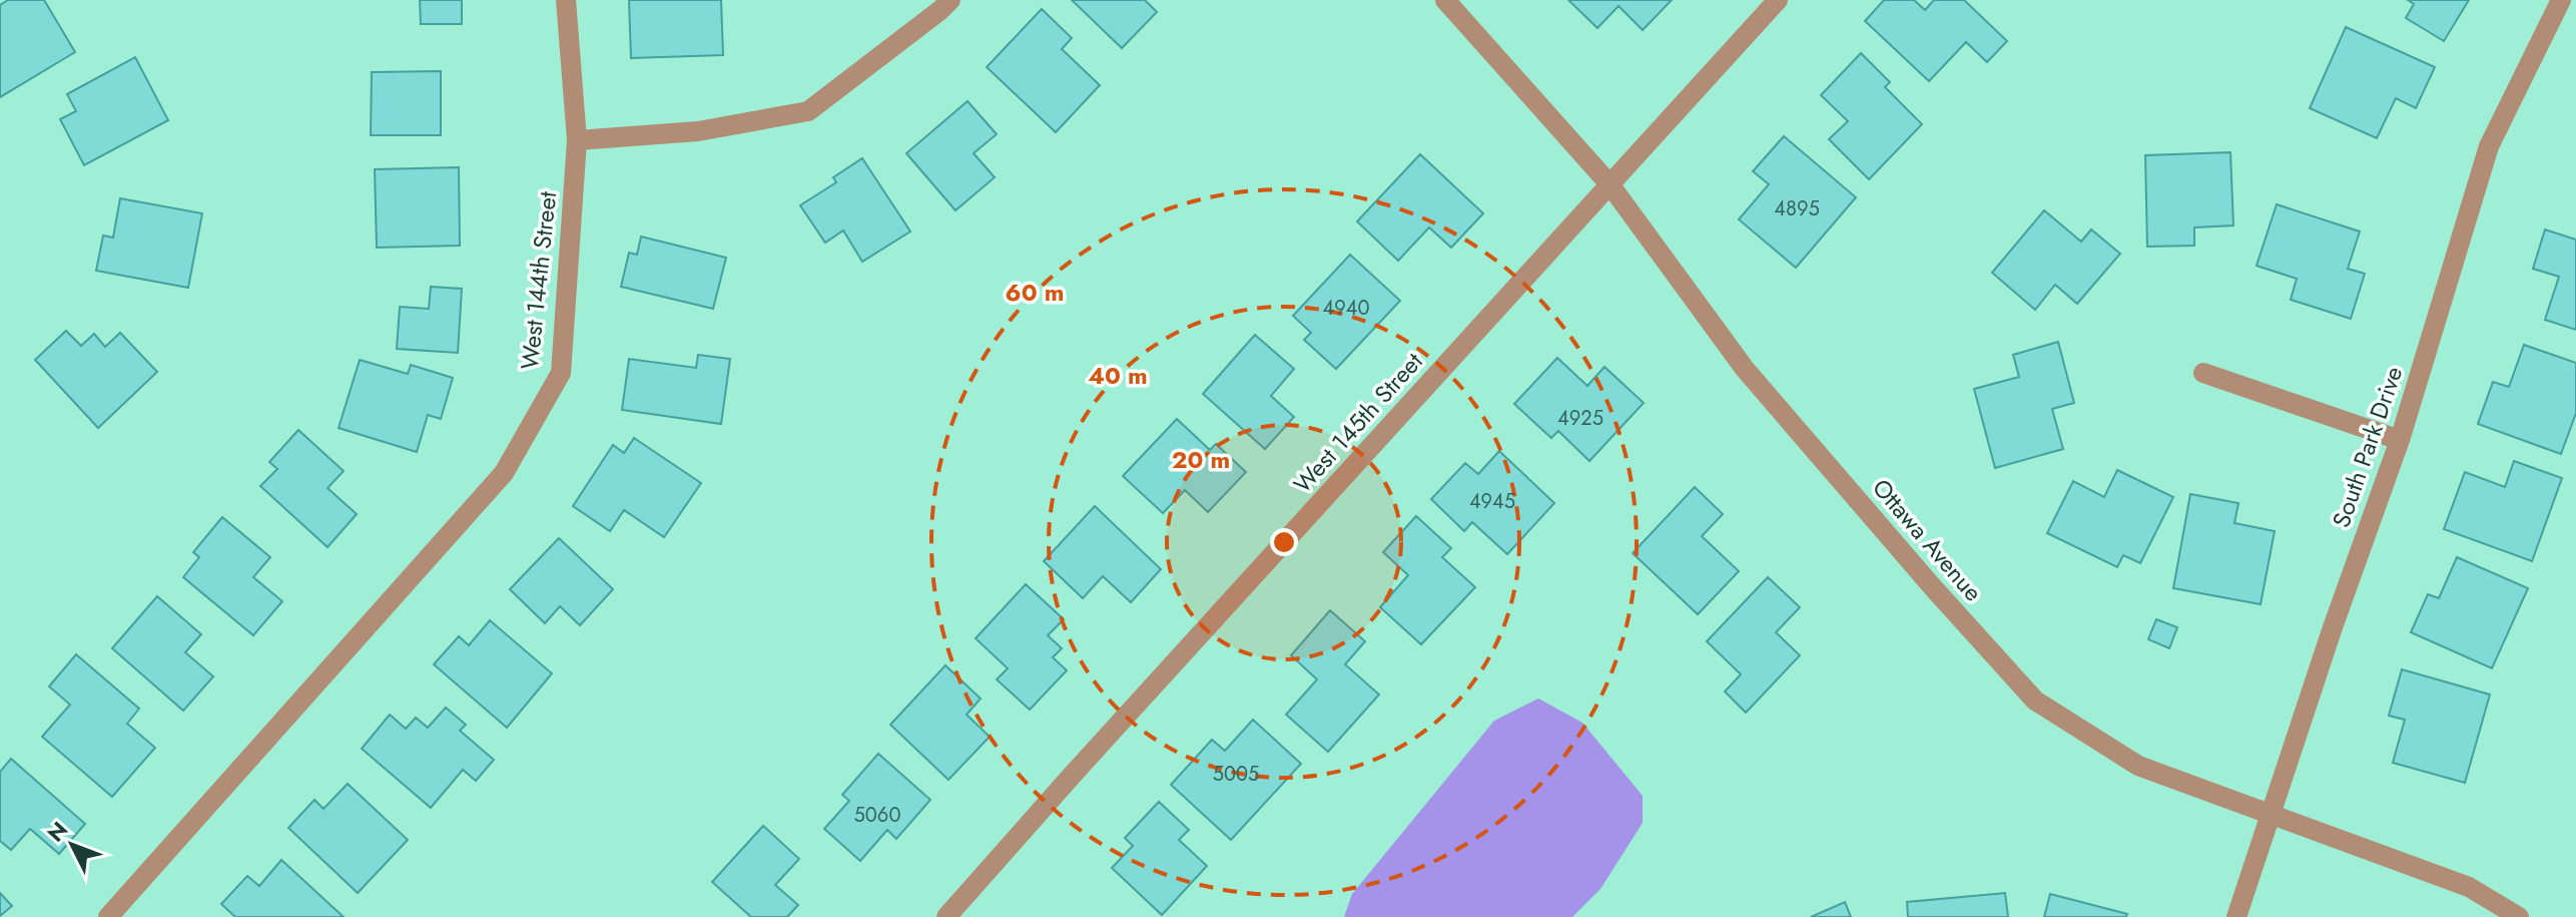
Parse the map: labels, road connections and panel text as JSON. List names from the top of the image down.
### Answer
{
  "streets": {
    "street": [
      "West 144th Street",
      "West 145th Street",
      "South Park Drive",
      "Ottawa Avenue"
    ]
  },
  "crossings": [
    ["West 145th Street", "Ottawa Avenue"],
    ["South Park Drive", "Ottawa Avenue"]
  ],
  "house_numbers": [
    "4895",
    "4940",
    "4925",
    "4945",
    "5005",
    "5060"
  ],
  "north": "top left",
  "rings": ["60 m", "40 m", "20 m"]
}
